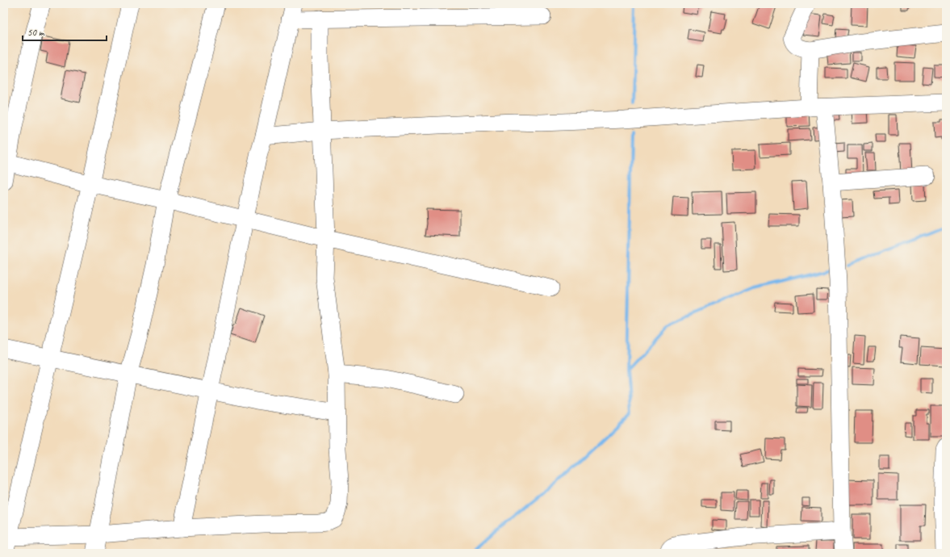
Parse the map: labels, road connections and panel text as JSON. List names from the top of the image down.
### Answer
{
  "scale_bar": "50 m"
}
